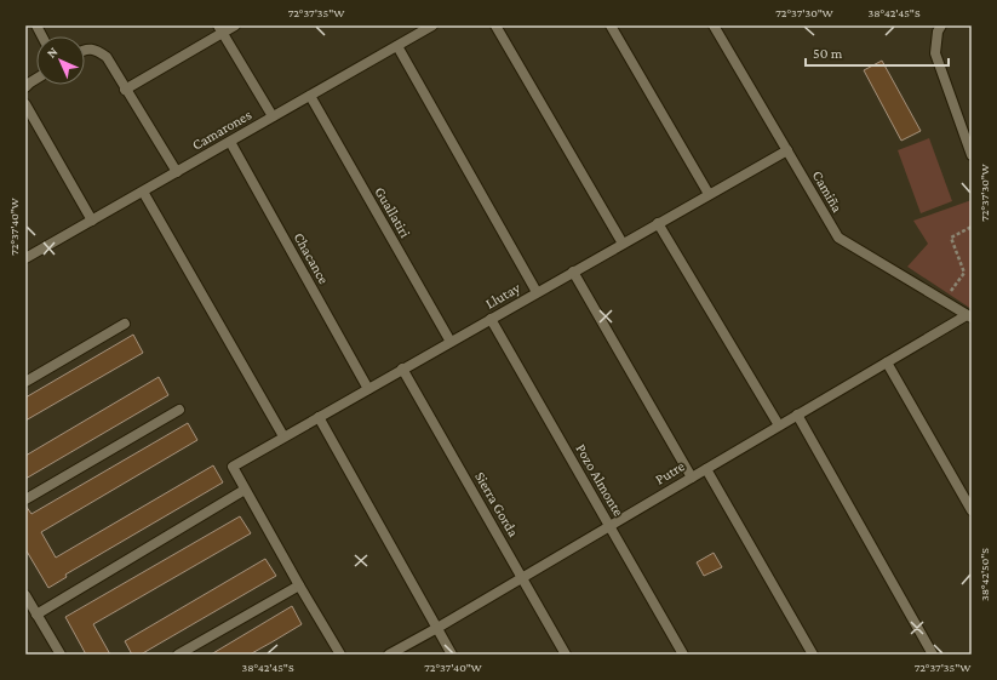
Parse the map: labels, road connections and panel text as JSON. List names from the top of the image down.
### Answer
{
  "streets": {
    "street": [
      "Camarones",
      "Camiña",
      "Guallatiri",
      "Chacance",
      "Llutay",
      "Putre",
      "Pozo Almonte",
      "Sierra Gorda"
    ]
  },
  "crossings": [
    ["Camarones", "Guallatiri"],
    ["Camarones", "Chacance"],
    ["Camiña", "Llutay"],
    ["Camiña", "Putre"],
    ["Guallatiri", "Llutay"],
    ["Chacance", "Llutay"],
    ["Llutay", "Pozo Almonte"],
    ["Llutay", "Sierra Gorda"],
    ["Putre", "Pozo Almonte"],
    ["Putre", "Sierra Gorda"]
  ],
  "scale_bar": "50 m",
  "north": "top left",
  "coordinates": [
    "72°37'35\"W",
    "72°37'30\"W",
    "38°42'45\"S",
    "72°37'40\"W",
    "38°42'50\"S"
  ]
}
